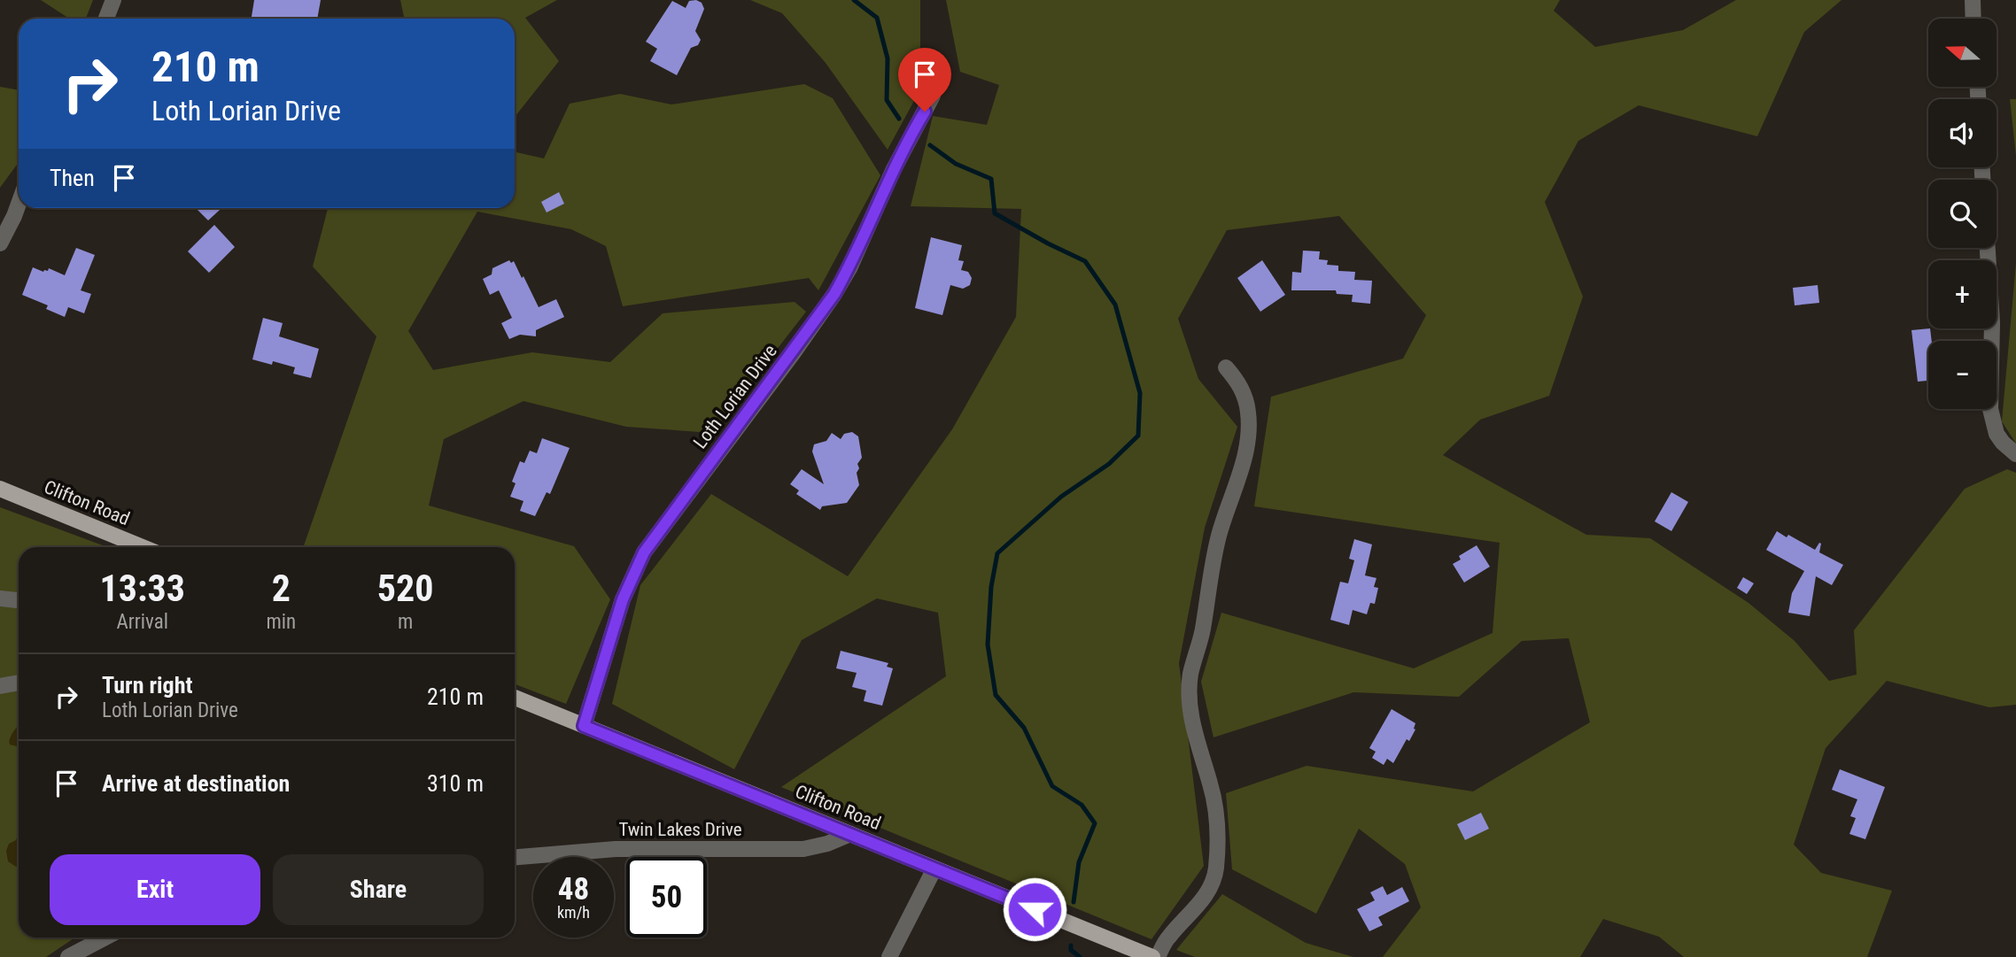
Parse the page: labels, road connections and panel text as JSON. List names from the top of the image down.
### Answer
{
  "streets": {
    "main road": ["Clifton Road"],
    "street": ["Loth Lorian Drive", "Twin Lakes Drive"]
  },
  "crossings": [
    ["Loth Lorian Drive", "Clifton Road"],
    ["Clifton Road", "Twin Lakes Drive"]
  ],
  "north": "left",
  "page": {
    "map_buttons": ["+", "−"],
    "turn": ["210 m", "Loth Lorian Drive"],
    "then": "Then",
    "eta": [
      "13:33",
      "Arrival",
      "2",
      "min",
      "520",
      "m"
    ],
    "list": [
      {
        "name": "Turn right",
        "note": "Loth Lorian Drive",
        "value": "210 m"
      },
      {
        "name": "Arrive at destination",
        "value": "310 m"
      }
    ],
    "buttons": ["Exit", "Share"],
    "speed": "48 km/h",
    "limit": "50"
  }
}
